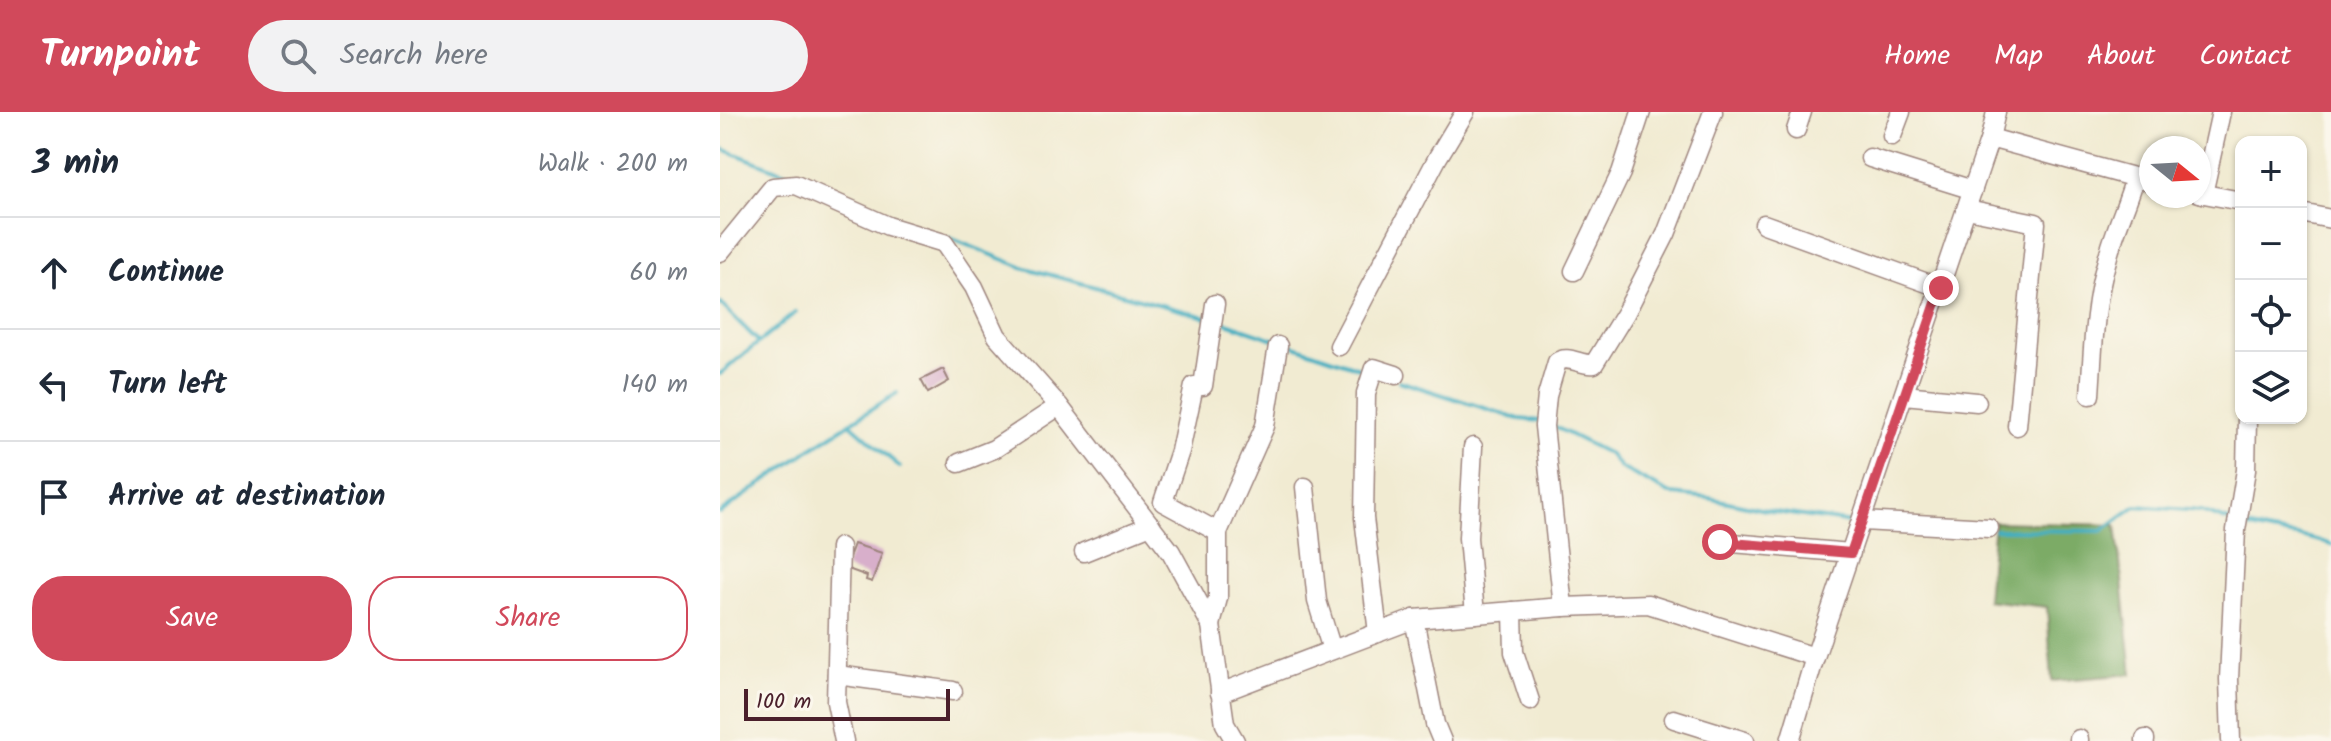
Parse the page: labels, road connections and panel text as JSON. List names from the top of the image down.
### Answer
{
  "scale_bar": "100 m",
  "north": "right",
  "page": {
    "header": "Turnpoint",
    "search": "Search here",
    "nav": [
      "Home",
      "Map",
      "About",
      "Contact"
    ],
    "heading": ["3 min", "Walk · 200 m"],
    "map_buttons": ["+", "−"],
    "list": [
      ["Continue", "60 m"],
      ["Turn left", "140 m"],
      "Arrive at destination"
    ],
    "buttons": ["Save", "Share"],
    "scale": "100 m"
  }
}
